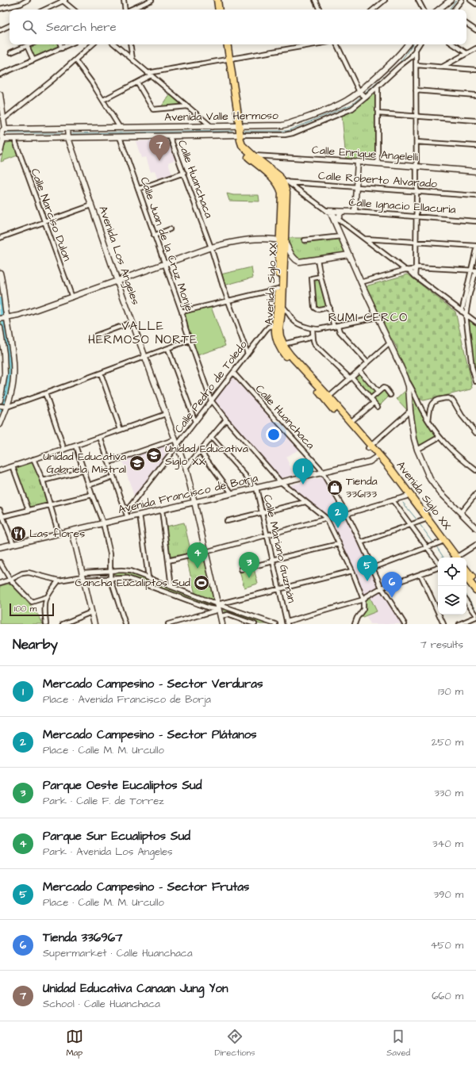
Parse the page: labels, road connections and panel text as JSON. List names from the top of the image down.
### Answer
{
  "streets": {
    "highway": ["Avenida Siglo XX"],
    "street": [
      "Avenida Valle Hermoso",
      "Calle Enrique Angelelli",
      "Calle Huanchaca",
      "Calle Roberto Alvarado",
      "Calle Ignacio Ellacuria",
      "Calle Narciso Dulon",
      "Calle Juan de la Cruz Monje",
      "Avenida Los Angeles",
      "Calle Pedro de Toledo",
      "Avenida Francisco de Borja",
      "Calle Mariano Guzmán"
    ]
  },
  "crossings": [
    ["Avenida Valle Hermoso", "Calle Huanchaca"],
    ["Avenida Valle Hermoso", "Calle Narciso Dulon"],
    ["Avenida Valle Hermoso", "Calle Juan de la Cruz Monje"],
    ["Avenida Valle Hermoso", "Avenida Los Angeles"],
    ["Avenida Valle Hermoso", "Avenida Siglo XX"],
    ["Calle Enrique Angelelli", "Avenida Siglo XX"],
    ["Calle Huanchaca", "Calle Pedro de Toledo"],
    ["Calle Huanchaca", "Avenida Francisco de Borja"],
    ["Calle Roberto Alvarado", "Avenida Siglo XX"],
    ["Calle Juan de la Cruz Monje", "Calle Pedro de Toledo"],
    ["Calle Juan de la Cruz Monje", "Avenida Francisco de Borja"],
    ["Avenida Los Angeles", "Calle Pedro de Toledo"],
    ["Avenida Los Angeles", "Avenida Francisco de Borja"],
    ["Avenida Siglo XX", "Calle Pedro de Toledo"],
    ["Avenida Siglo XX", "Avenida Francisco de Borja"],
    ["Avenida Francisco de Borja", "Calle Mariano Guzmán"]
  ],
  "districts": ["RUMI CERCO", "VALLE HERMOSO NORTE"],
  "places": {
    "school or university": ["Unidad Educativa Siglo XX", "Unidad Educativa Gabriela Mistral"],
    "shop": ["Tienda 336133"],
    "restaurant": ["Las flores"],
    "sports": ["Cancha Eucaliptos Sud"]
  },
  "scale_bar": "100 m",
  "page": {
    "search": "Search here",
    "pins": [
      "7",
      "1",
      "2",
      "4",
      "3",
      "5",
      "6"
    ],
    "scale": "100 m",
    "heading": ["Nearby", "7 results"],
    "list": [
      {
        "mark": "1",
        "name": "Mercado Campesino - Sector Verduras",
        "note": "Place · Avenida Francisco de Borja",
        "value": "130 m"
      },
      {
        "mark": "2",
        "name": "Mercado Campesino - Sector Plátanos",
        "note": "Place · Calle M. M. Urcullo",
        "value": "250 m"
      },
      {
        "mark": "3",
        "name": "Parque Oeste Eucaliptos Sud",
        "note": "Park · Calle F. de Torrez",
        "value": "330 m"
      },
      {
        "mark": "4",
        "name": "Parque Sur Ecualiptos Sud",
        "note": "Park · Avenida Los Angeles",
        "value": "340 m"
      },
      {
        "mark": "5",
        "name": "Mercado Campesino - Sector Frutas",
        "note": "Place · Calle M. M. Urcullo",
        "value": "390 m"
      },
      {
        "mark": "6",
        "name": "Tienda 336967",
        "note": "Supermarket · Calle Huanchaca",
        "value": "450 m"
      },
      {
        "mark": "7",
        "name": "Unidad Educativa Canaan Jung Yon",
        "note": "School · Calle Huanchaca",
        "value": "660 m"
      }
    ],
    "nav": ["Map", "Directions", "Saved"]
  }
}
